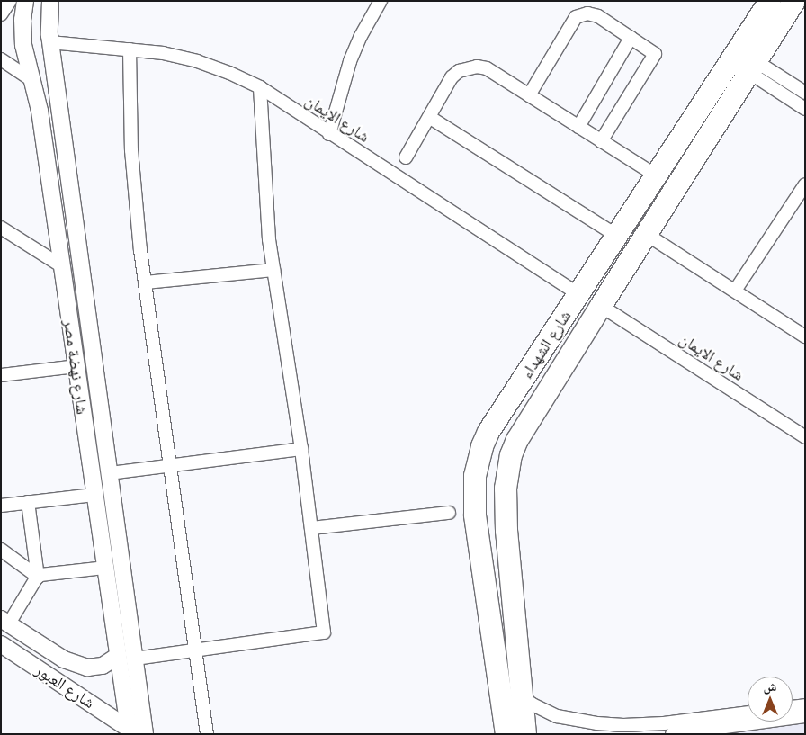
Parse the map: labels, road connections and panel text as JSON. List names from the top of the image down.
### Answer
{
  "streets": {
    "highway": ["شارع الشهداء"],
    "street": ["شارع الايمان", "شارع نهضة مصر", "شارع العبور"]
  },
  "crossings": [
    ["شارع الايمان", "شارع الشهداء"],
    ["شارع الايمان", "شارع نهضة مصر"],
    ["شارع نهضة مصر", "شارع العبور"]
  ],
  "north": "top"
}
